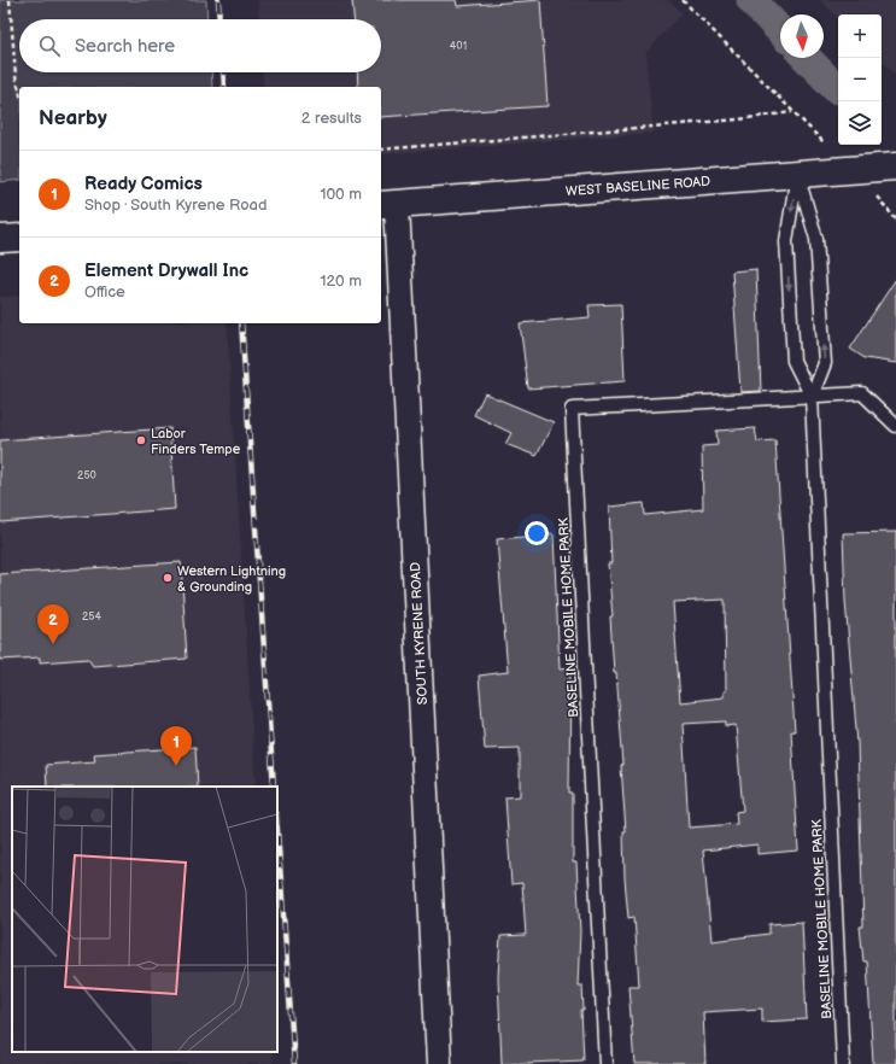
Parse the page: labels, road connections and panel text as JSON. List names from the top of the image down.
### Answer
{
  "streets": {
    "main road": ["WEST BASELINE ROAD"],
    "street": ["SOUTH KYRENE ROAD"],
    "lane": ["BASELINE MOBILE HOME PARK"]
  },
  "crossings": [
    ["WEST BASELINE ROAD", "BASELINE MOBILE HOME PARK"],
    ["WEST BASELINE ROAD", "SOUTH KYRENE ROAD"]
  ],
  "places": ["Labor Finders Tempe", "Western Lightning & Grounding"],
  "house_numbers": ["401", "250", "254"],
  "north": "bottom",
  "page": {
    "map_buttons": ["+", "−"],
    "search": "Search here",
    "heading": ["Nearby", "2 results"],
    "list": [
      {
        "mark": "1",
        "name": "Ready Comics",
        "note": "Shop · South Kyrene Road",
        "value": "100 m"
      },
      {
        "mark": "2",
        "name": "Element Drywall Inc",
        "note": "Office",
        "value": "120 m"
      }
    ],
    "pins": ["2", "1"]
  }
}
